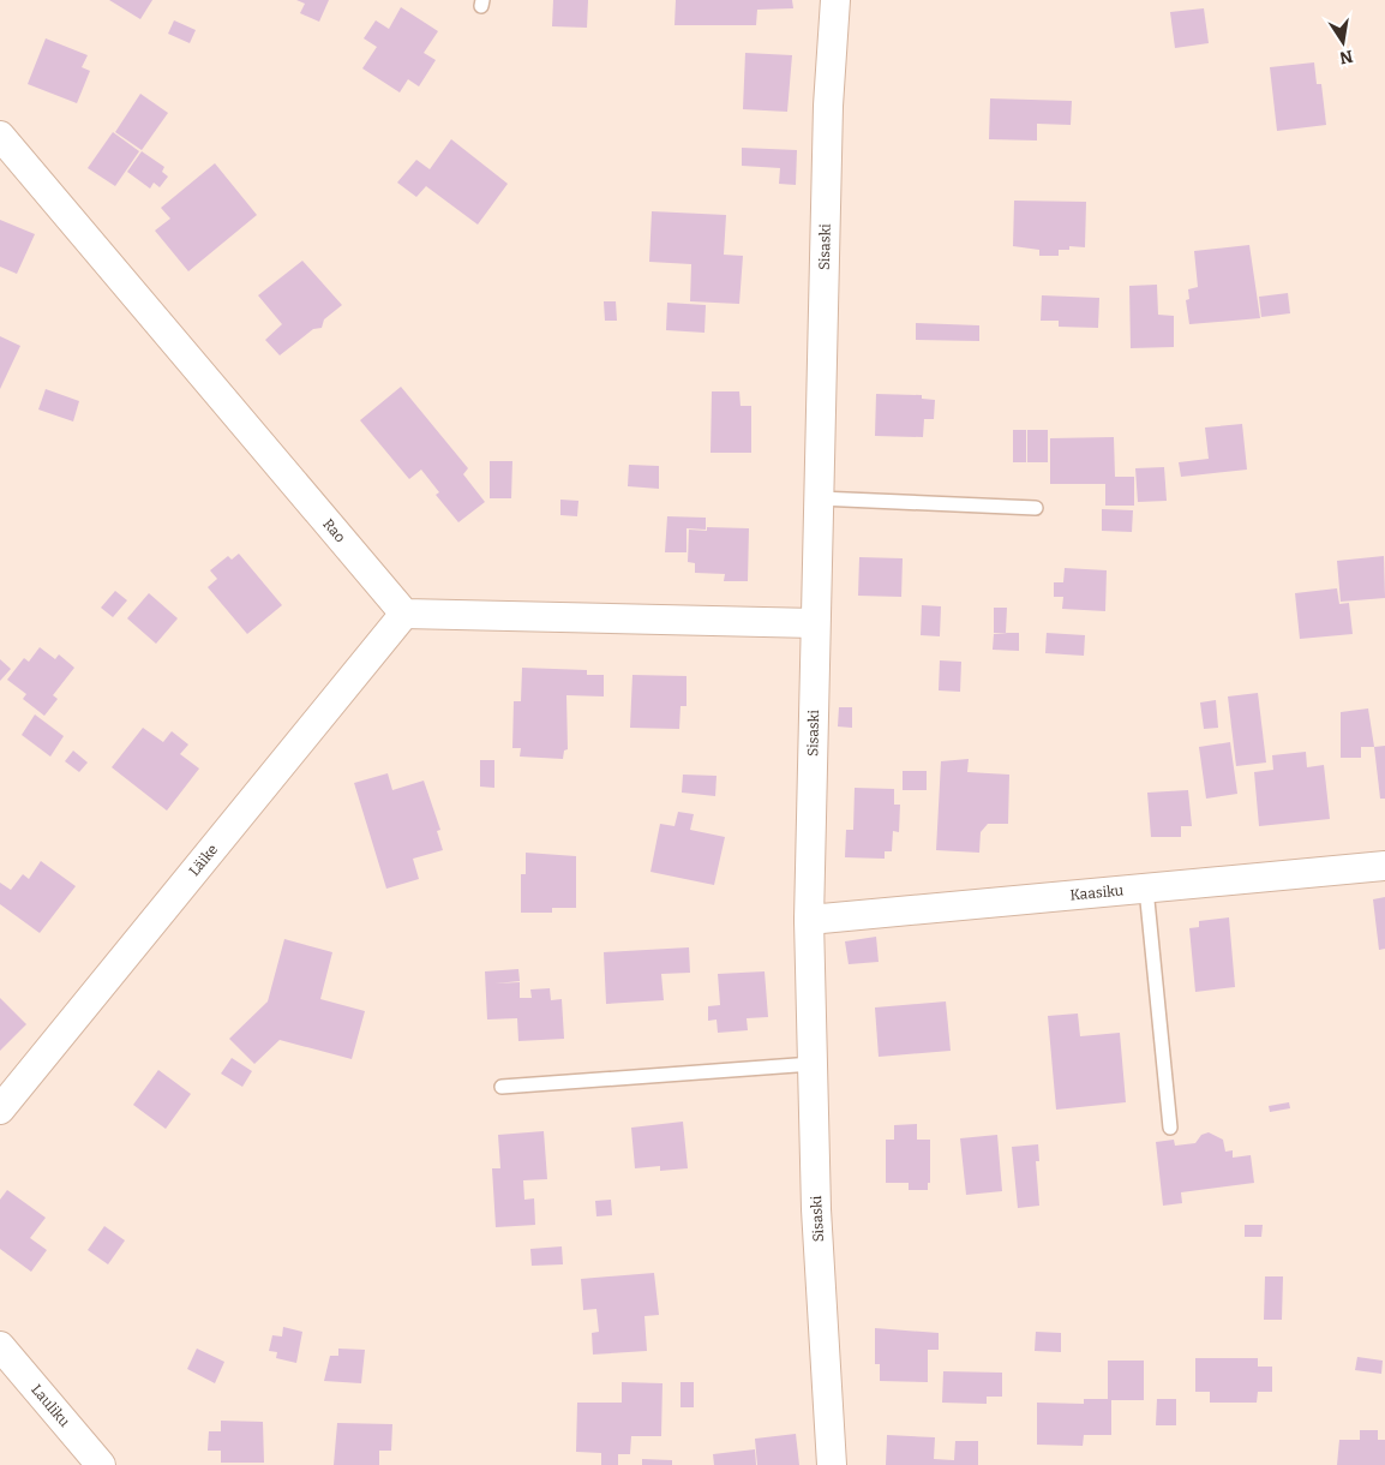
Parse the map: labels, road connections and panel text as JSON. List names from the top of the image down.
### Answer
{
  "streets": {
    "street": [
      "Sisaski",
      "Rao",
      "Läike",
      "Kaasiku",
      "Lauliku"
    ]
  },
  "crossings": [
    ["Sisaski", "Kaasiku"],
    ["Rao", "Läike"]
  ],
  "north": "bottom"
}
